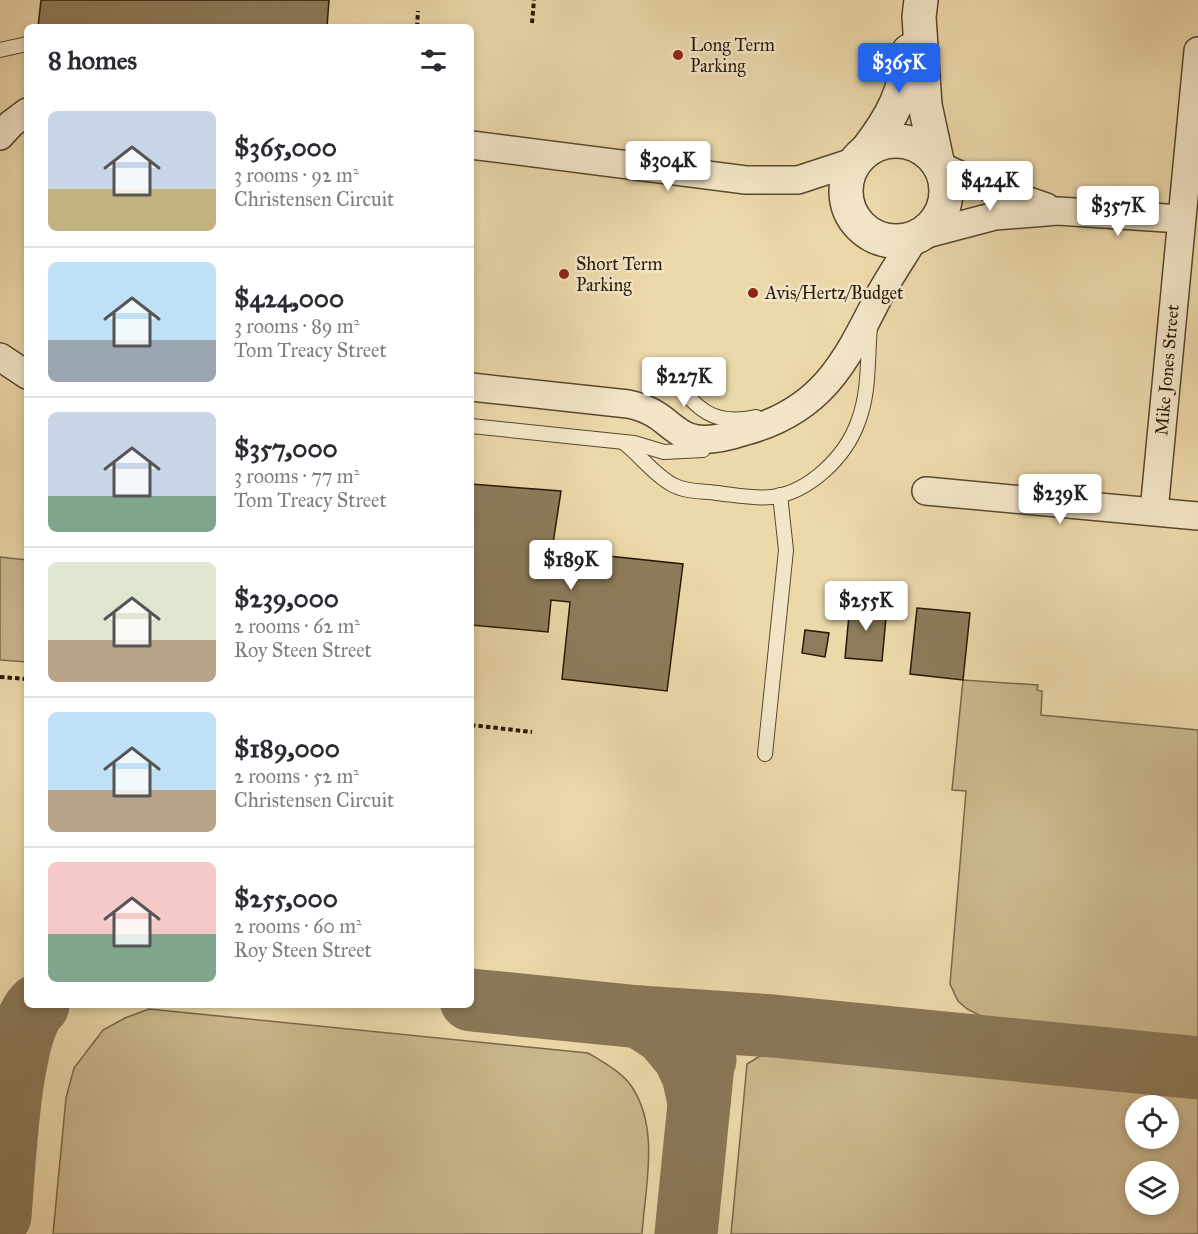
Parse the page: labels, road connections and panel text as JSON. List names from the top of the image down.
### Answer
{
  "streets": {
    "street": ["Mike Jones Street"]
  },
  "places": ["Long Term Parking", "Short Term Parking", "Avis/Hertz/Budget"],
  "page": {
    "heading": "8 homes",
    "price": [
      "$365K",
      "$304K",
      "$424K",
      "$357K",
      "$227K",
      "$239K",
      "$189K",
      "$255K"
    ],
    "list": [
      {
        "name": "$365,000",
        "note": "3 rooms · 92 m² · Christensen Circuit"
      },
      {
        "name": "$424,000",
        "note": "3 rooms · 89 m² · Tom Treacy Street"
      },
      {
        "name": "$357,000",
        "note": "3 rooms · 77 m² · Tom Treacy Street"
      },
      {
        "name": "$239,000",
        "note": "2 rooms · 62 m² · Roy Steen Street"
      },
      {
        "name": "$189,000",
        "note": "2 rooms · 52 m² · Christensen Circuit"
      },
      {
        "name": "$255,000",
        "note": "2 rooms · 60 m² · Roy Steen Street"
      }
    ]
  }
}
